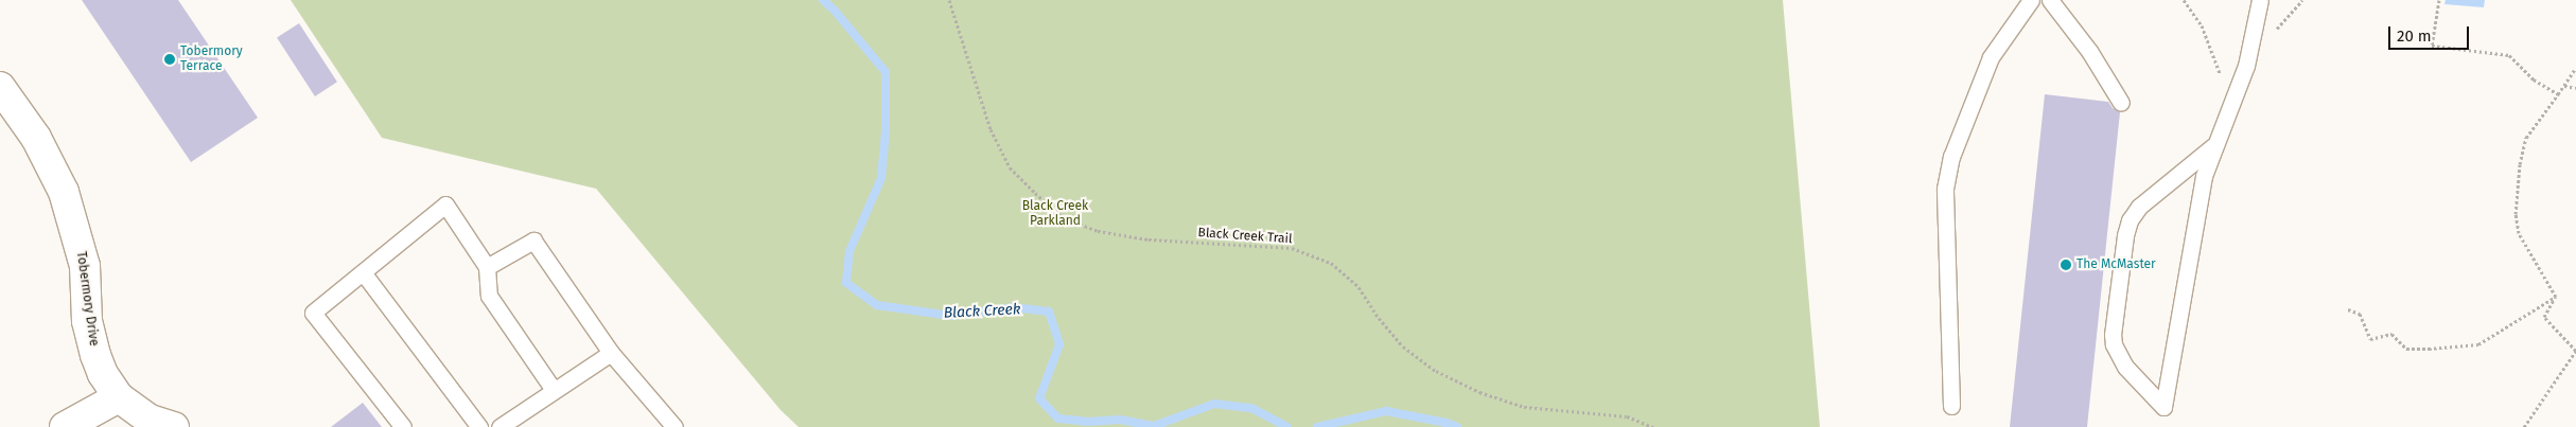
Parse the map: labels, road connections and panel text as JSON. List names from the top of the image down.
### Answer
{
  "streets": {
    "street": ["Tobermory Drive"],
    "path": ["Black Creek Trail"]
  },
  "water": ["Black Creek"],
  "parks": ["Black Creek Parkland"],
  "places": ["Tobermory Terrace", "The McMaster"],
  "scale_bar": "20 m"
}
